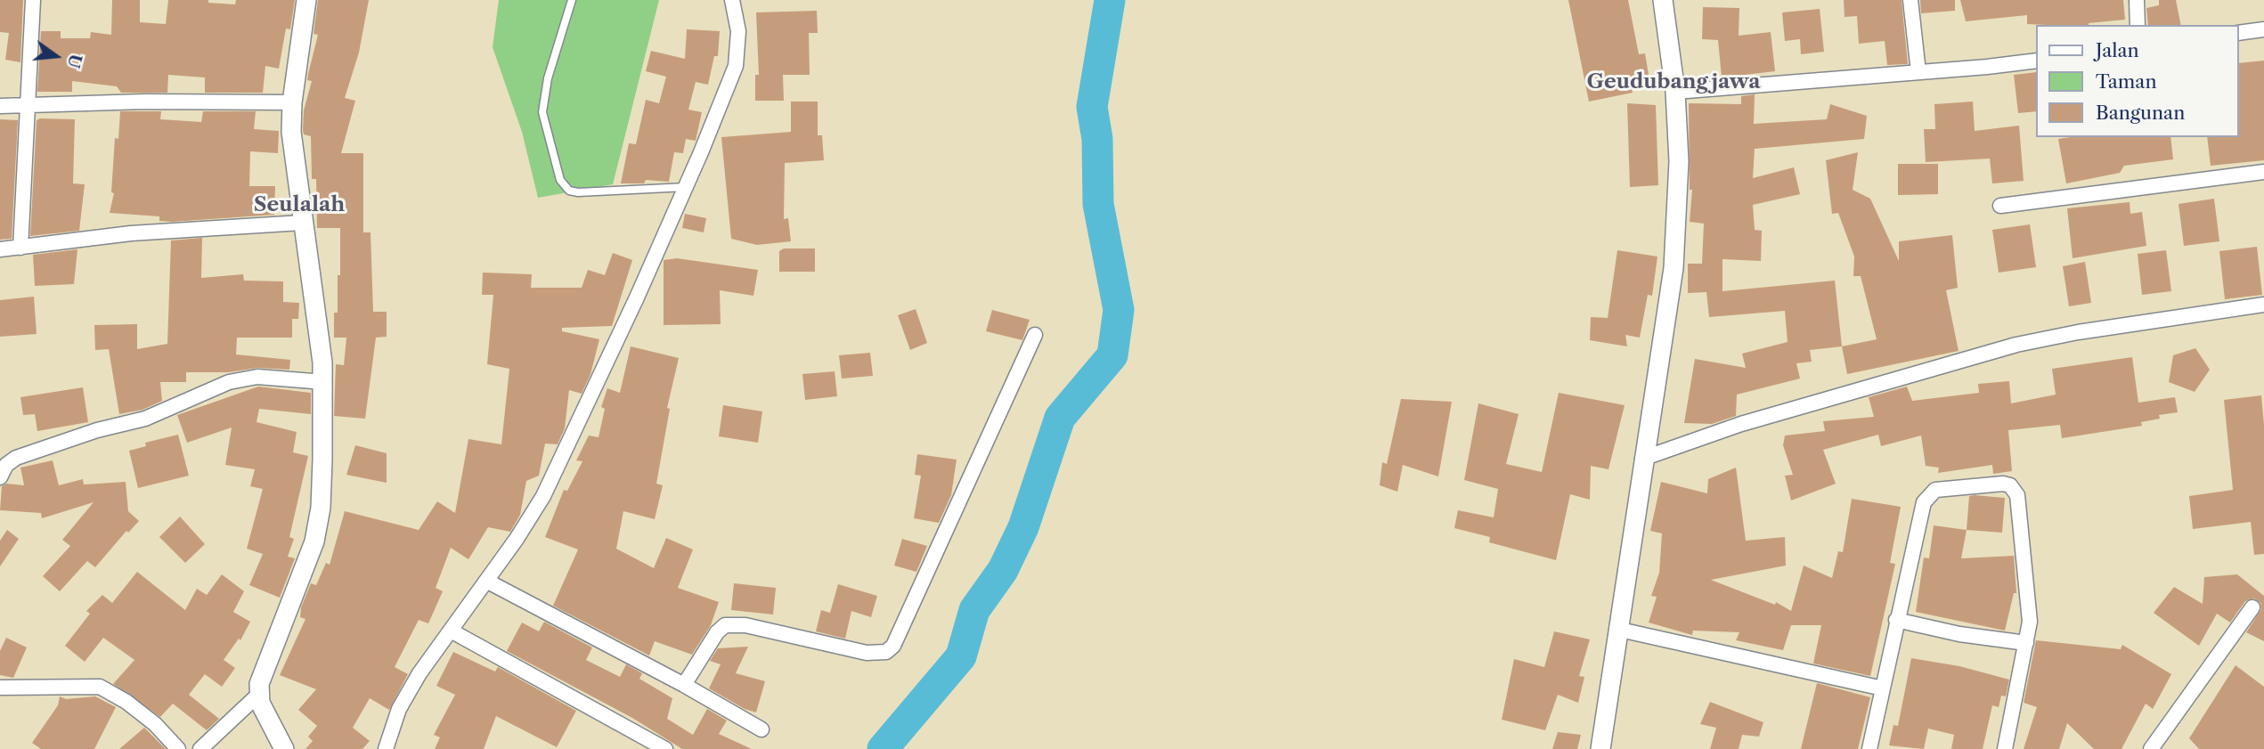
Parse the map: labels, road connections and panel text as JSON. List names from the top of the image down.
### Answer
{
  "districts": ["Geudubangjawa", "Seulalah"],
  "legend": ["Jalan", "Taman", "Bangunan"],
  "north": "right"
}
